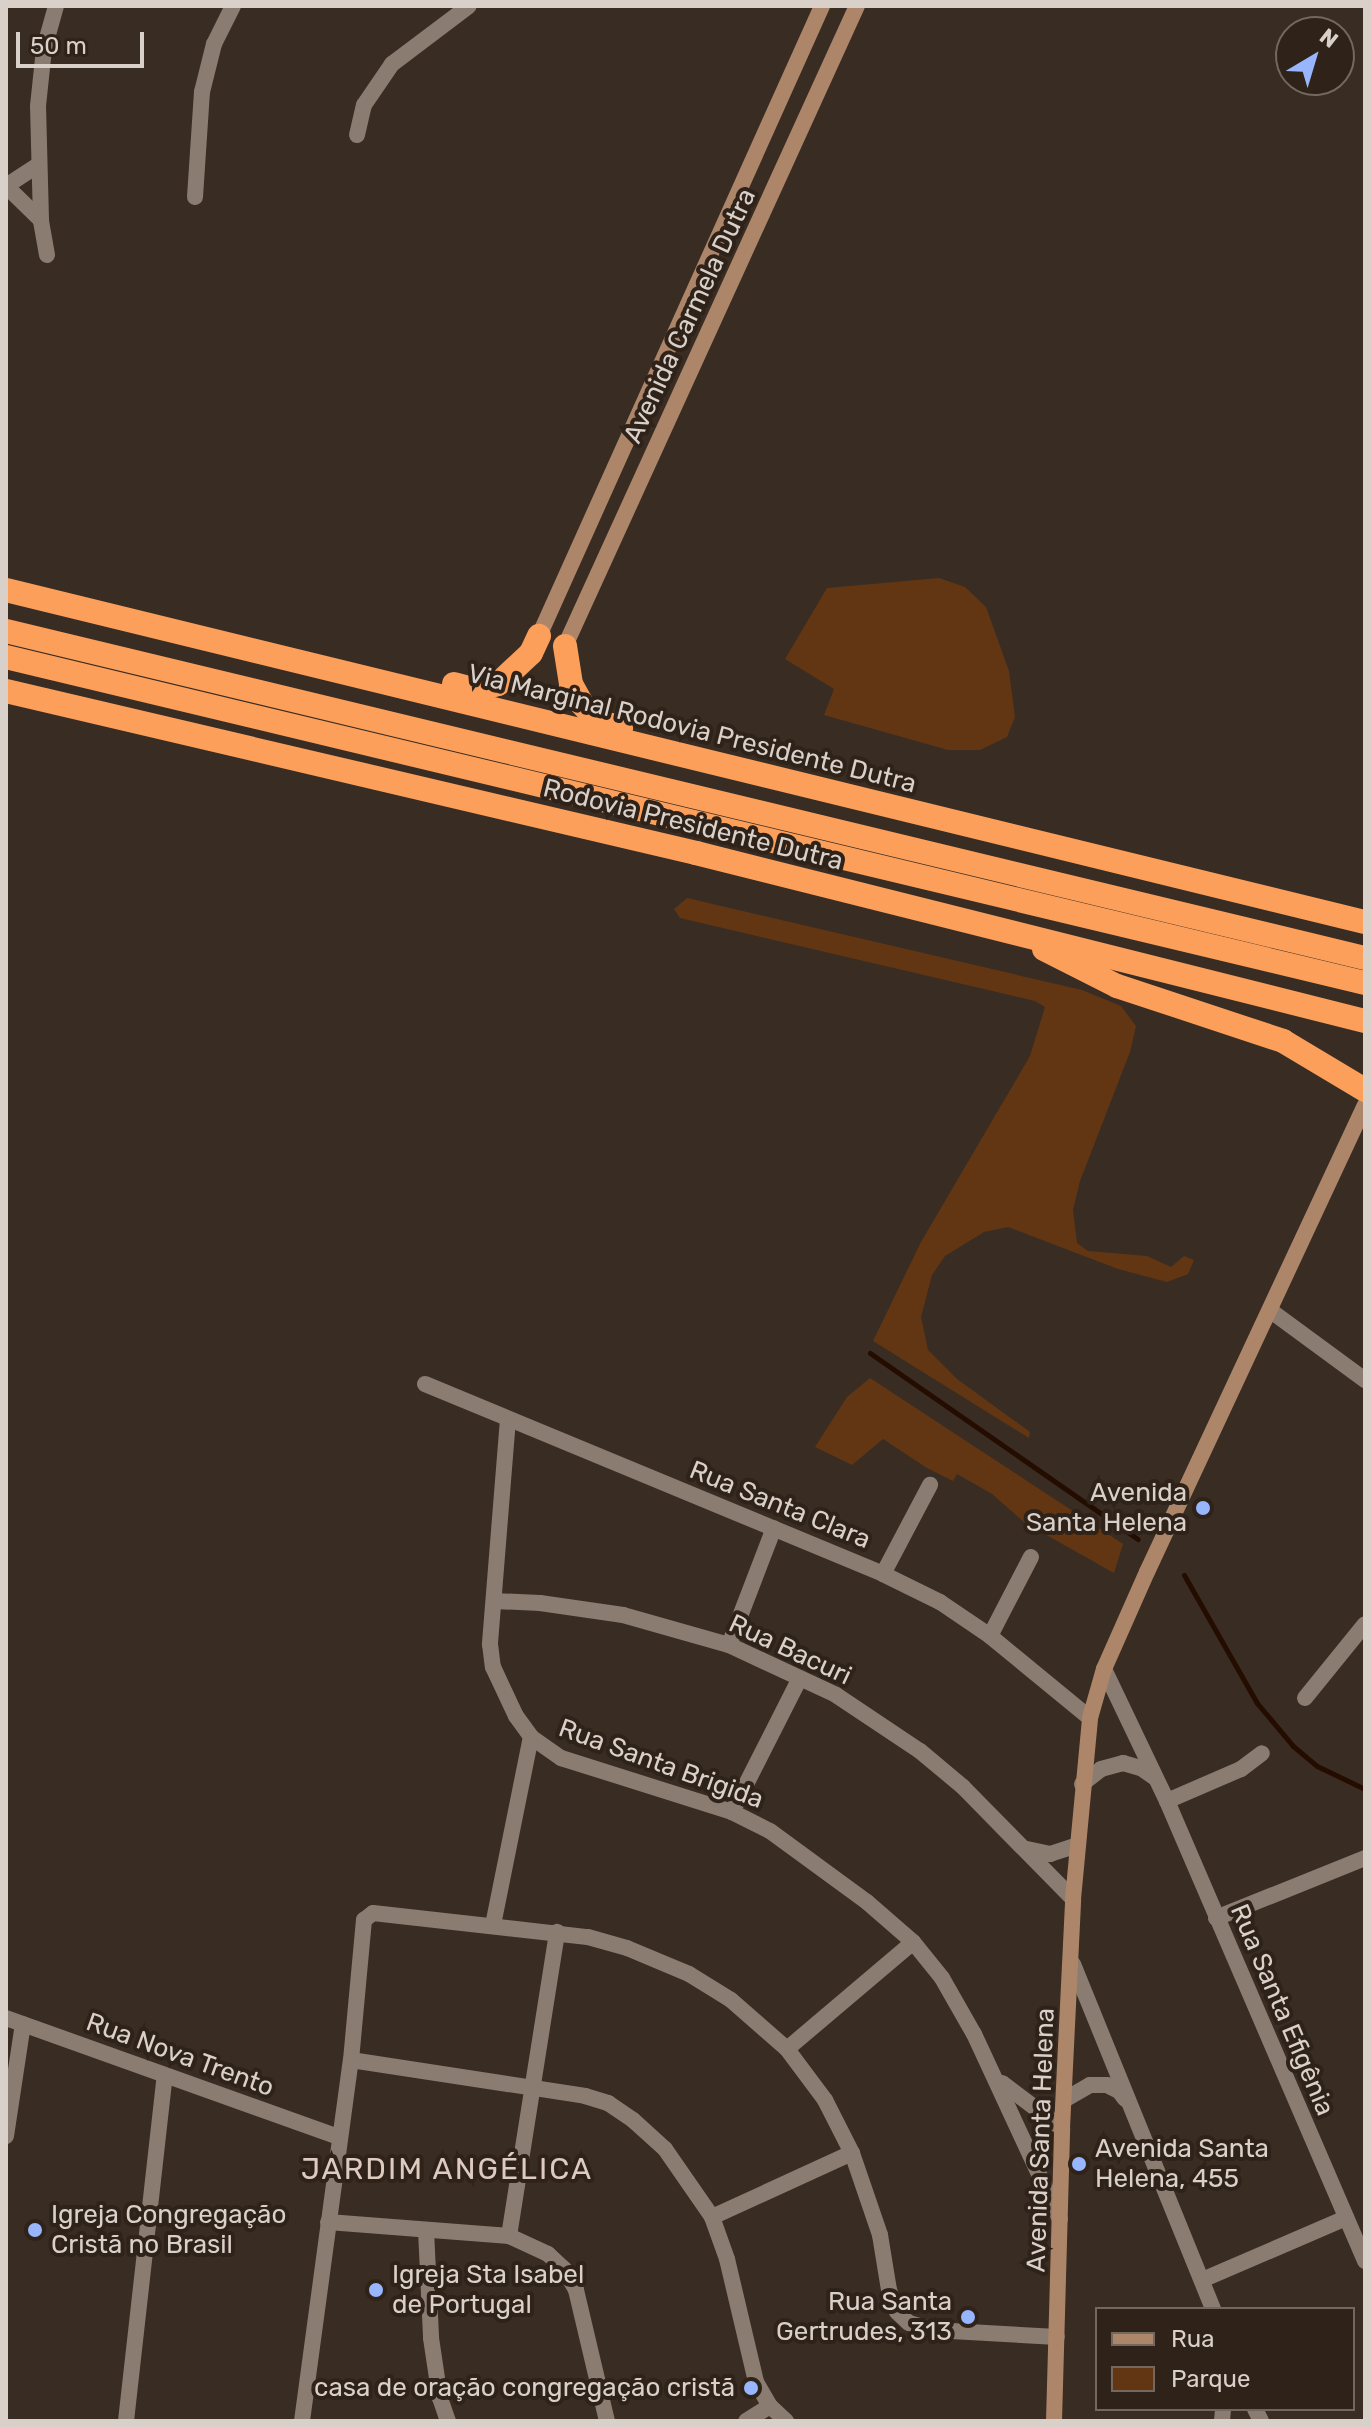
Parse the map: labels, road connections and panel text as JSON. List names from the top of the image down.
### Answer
{
  "streets": {
    "highway": ["Via Marginal Rodovia Presidente Dutra", "Rodovia Presidente Dutra"],
    "street": [
      "Avenida Carmela Dutra",
      "Rua Santa Clara",
      "Rua Bacuri",
      "Rua Santa Brigida",
      "Rua Santa Efigênia",
      "Rua Nova Trento",
      "Avenida Santa Helena"
    ]
  },
  "crossings": [
    ["Rua Santa Clara", "Avenida Santa Helena"],
    ["Rua Bacuri", "Avenida Santa Helena"],
    ["Rua Santa Brigida", "Avenida Santa Helena"],
    ["Rua Santa Efigênia", "Avenida Santa Helena"]
  ],
  "districts": ["JARDIM ANGÉLICA"],
  "places": [
    "Avenida Santa Helena",
    "Avenida Santa Helena, 455",
    "Igreja Congregação Cristã no Brasil",
    "Igreja Sta Isabel de Portugal",
    "Rua Santa Gertrudes, 313",
    "casa de oração congregação cristã"
  ],
  "legend": ["Rua", "Parque"],
  "scale_bar": "50 m",
  "north": "top right"
}
